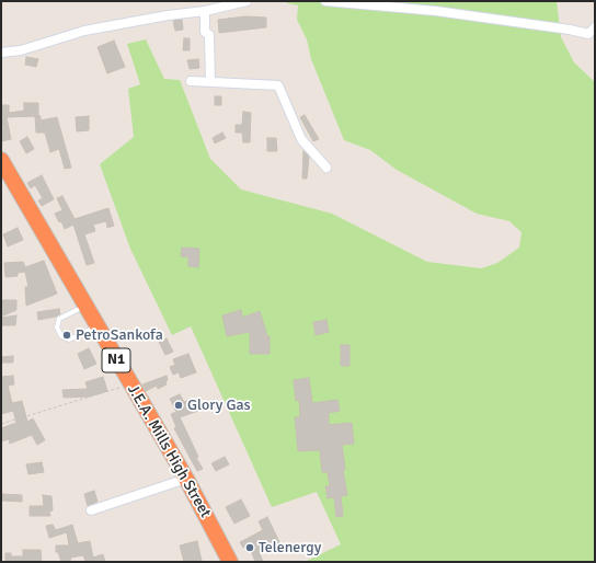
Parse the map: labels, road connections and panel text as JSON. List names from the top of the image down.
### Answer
{
  "streets": {
    "highway": ["N1", "J.E.A. Mills High Street"]
  },
  "places": ["PetroSankofa", "Glory Gas", "Telenergy"]
}
